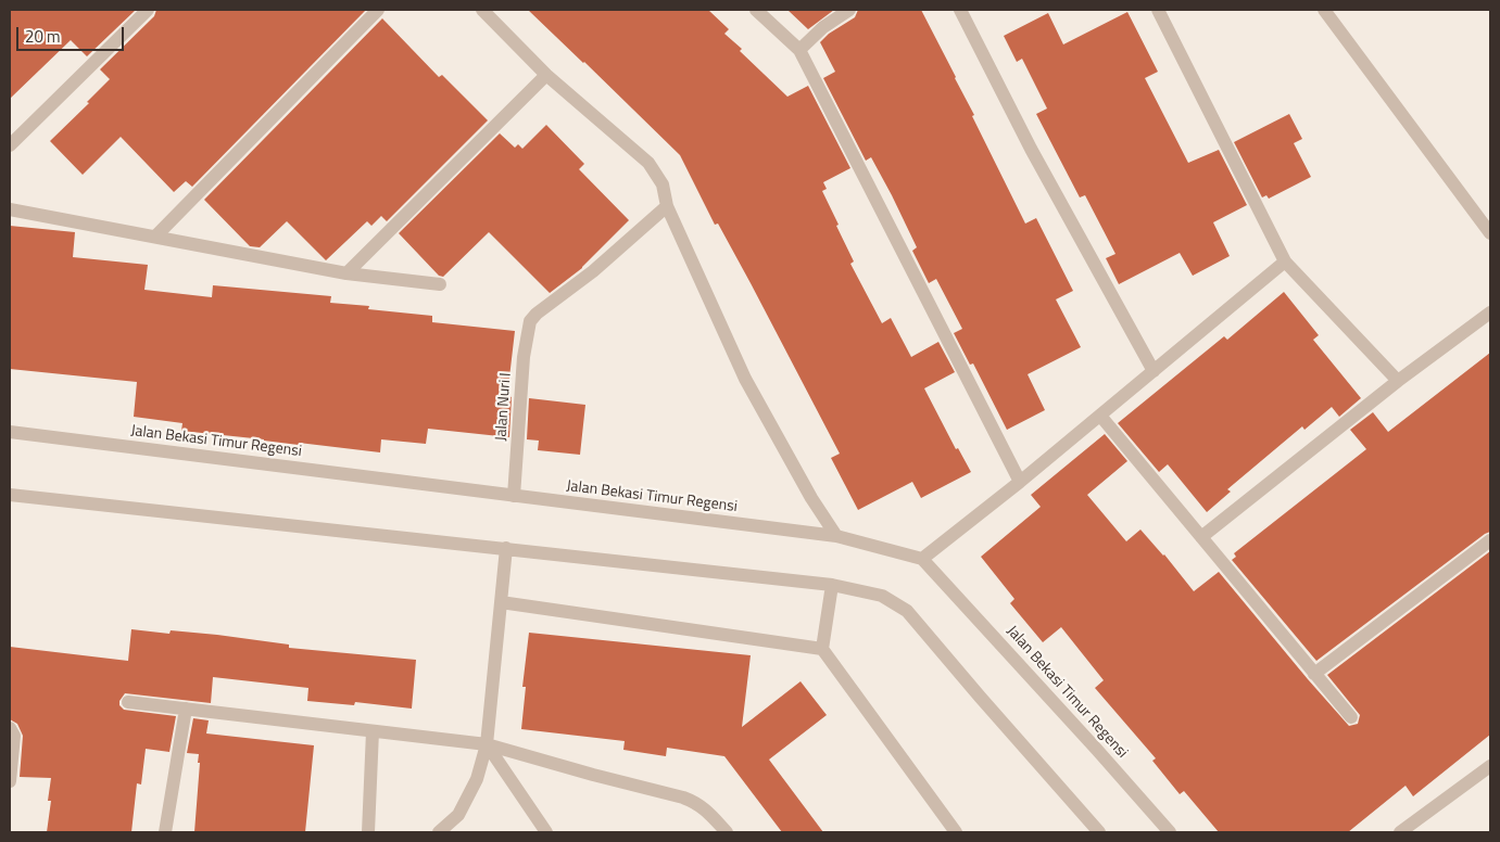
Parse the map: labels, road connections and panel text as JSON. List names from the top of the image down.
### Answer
{
  "streets": {
    "street": ["Jalan Nuri I", "Jalan Bekasi Timur Regensi"]
  },
  "crossings": [
    ["Jalan Nuri I", "Jalan Bekasi Timur Regensi"]
  ],
  "scale_bar": "20 m"
}
